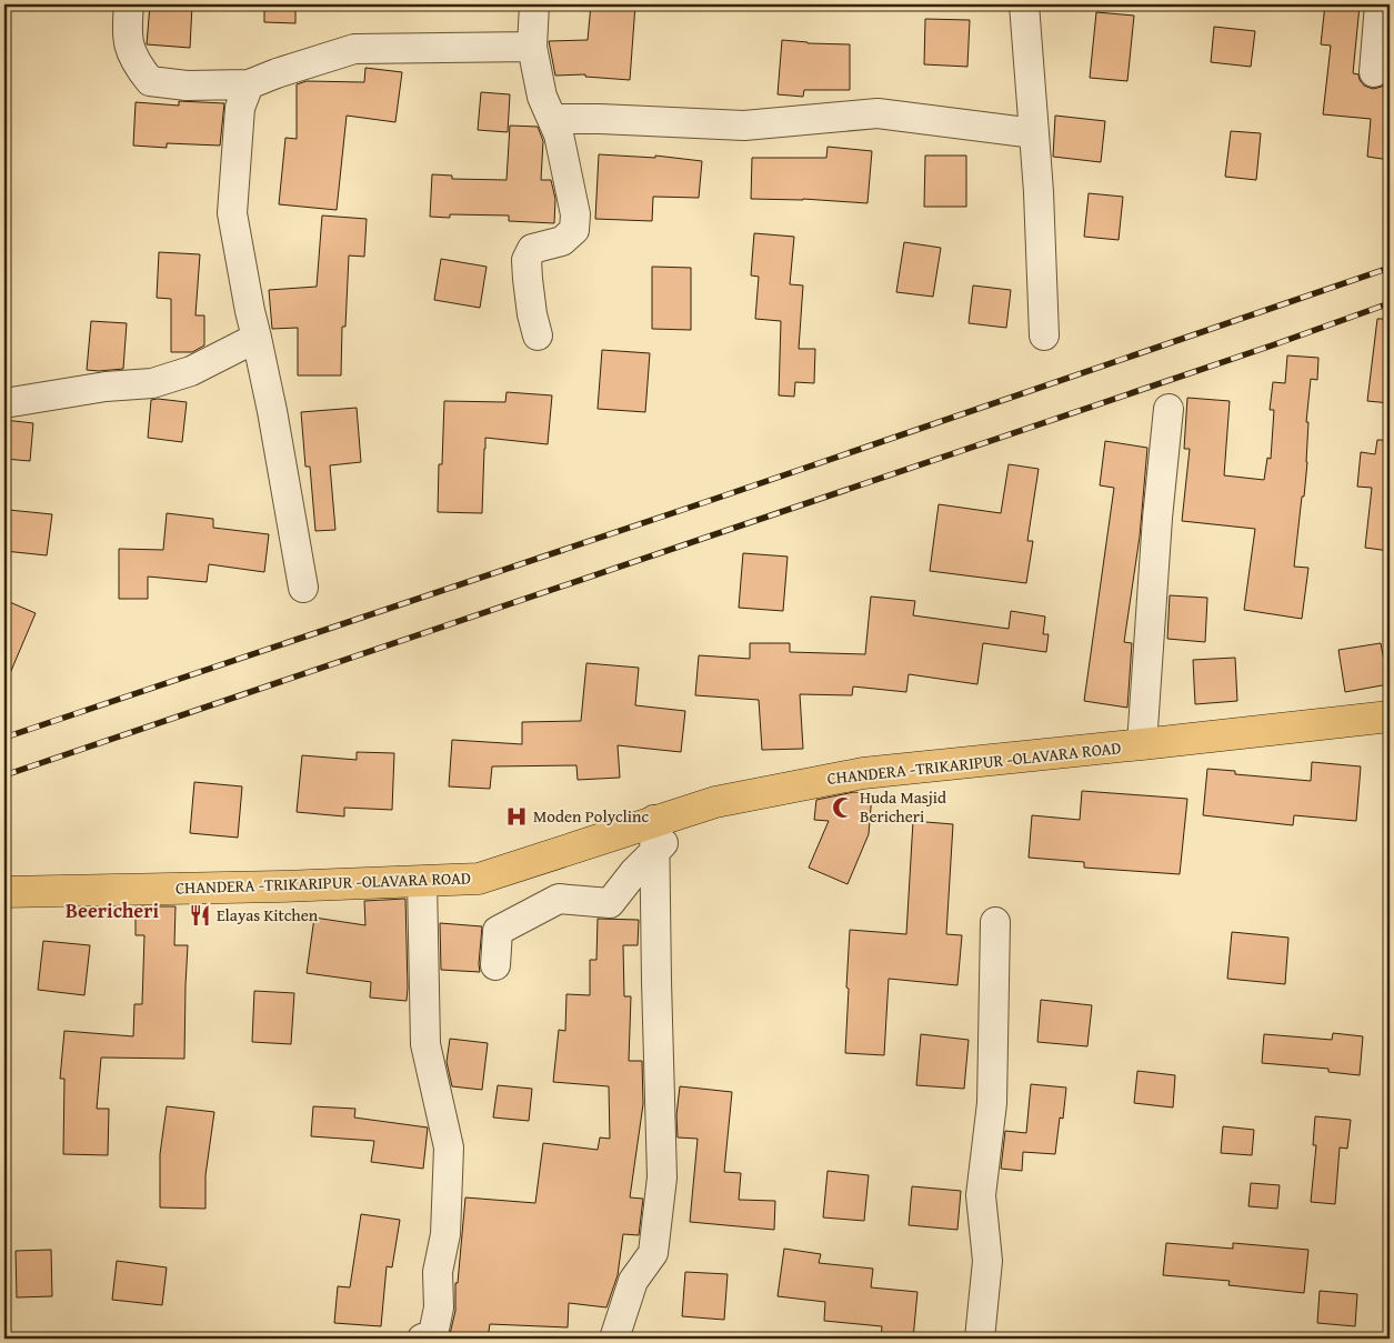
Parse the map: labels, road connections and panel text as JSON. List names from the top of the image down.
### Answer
{
  "streets": {
    "main road": ["CHANDERA -TRIKARIPUR -OLAVARA ROAD"]
  },
  "districts": ["Beericheri"],
  "places": {
    "mosque": ["Huda Masjid Bericheri"],
    "hospital": ["Moden Polyclinc"],
    "restaurant": ["Elayas Kitchen"]
  }
}
